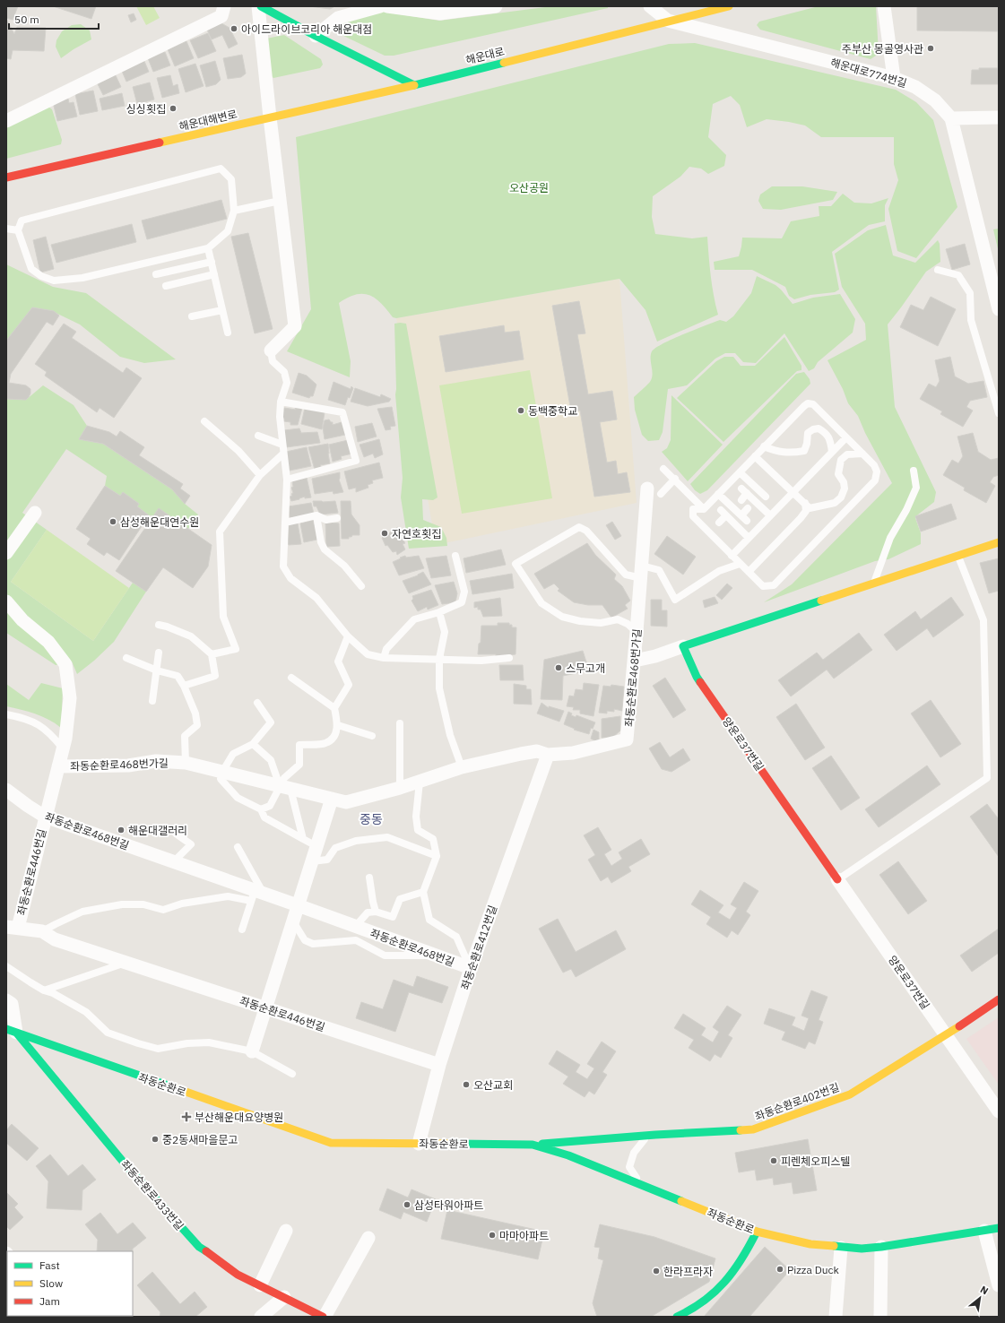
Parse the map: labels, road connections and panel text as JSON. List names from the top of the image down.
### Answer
{
  "streets": {
    "main road": [
      "해운대로",
      "해운대해변로",
      "양운로37번길",
      "좌동순환로",
      "좌동순환로402번길",
      "좌동순환로433번길"
    ],
    "street": [
      "해운대로774번길",
      "좌동순환로468번가길",
      "좌동순환로468번길",
      "좌동순환로446번길",
      "좌동순환로412번길"
    ]
  },
  "crossings": [
    ["해운대로", "해운대로774번길"],
    ["해운대로", "해운대해변로"],
    ["좌동순환로468번가길", "좌동순환로468번길"],
    ["좌동순환로468번가길", "좌동순환로446번길"],
    ["좌동순환로468번가길", "좌동순환로412번길"],
    ["양운로37번길", "좌동순환로402번길"],
    ["좌동순환로468번길", "좌동순환로446번길"],
    ["좌동순환로468번길", "좌동순환로412번길"],
    ["좌동순환로446번길", "좌동순환로412번길"],
    ["좌동순환로412번길", "좌동순환로"],
    ["좌동순환로", "좌동순환로402번길"],
    ["좌동순환로", "좌동순환로433번길"]
  ],
  "districts": ["중동"],
  "parks": ["오산공원"],
  "places": {
    "other": [
      "아이드라이브코리아 해운대점",
      "주부산 몽골영사관",
      "싱싱횟집",
      "동백중학교",
      "삼성해운대연수원",
      "자연호횟집",
      "스무고개",
      "해운대갤러리",
      "오산교회",
      "중2동새마을문고",
      "피렌체오피스텔",
      "삼성타워아파트",
      "마마아파트",
      "Pizza Duck",
      "한라프라자"
    ],
    "health": ["부산해운대요양병원"]
  },
  "legend": ["Fast", "Slow", "Jam"],
  "scale_bar": "50 m",
  "north": "top right"
}
